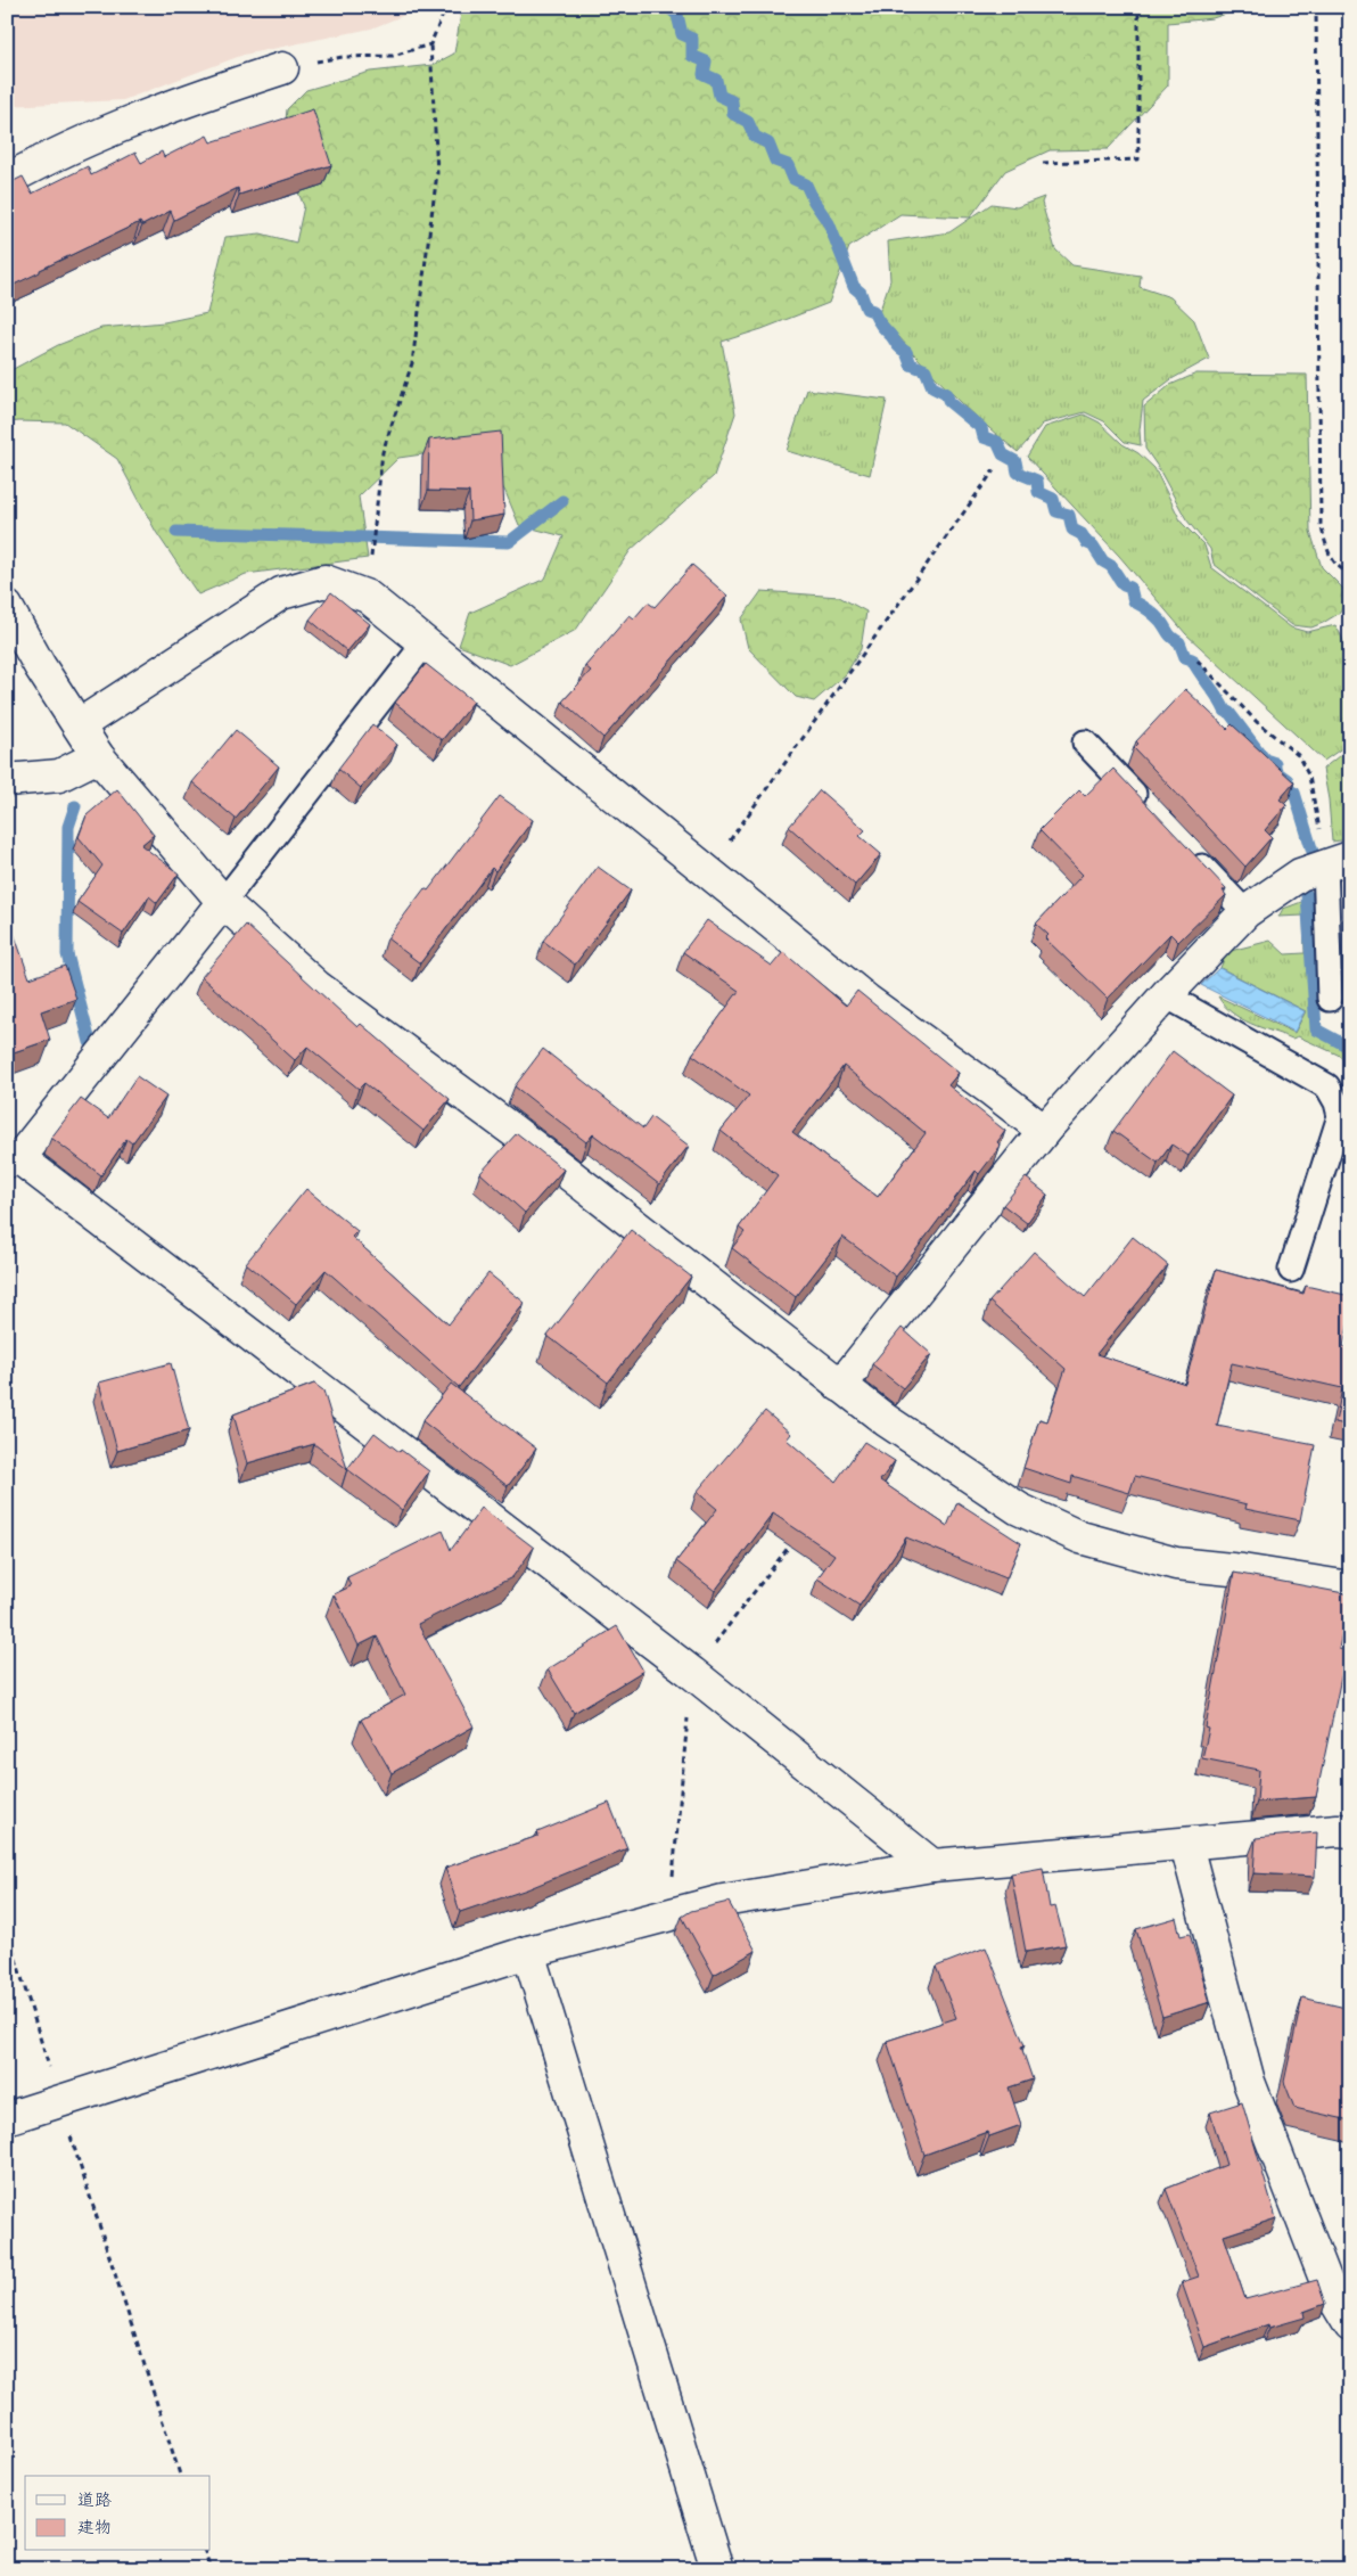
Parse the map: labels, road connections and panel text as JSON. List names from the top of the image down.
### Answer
{
  "legend": ["道路", "建物"]
}
